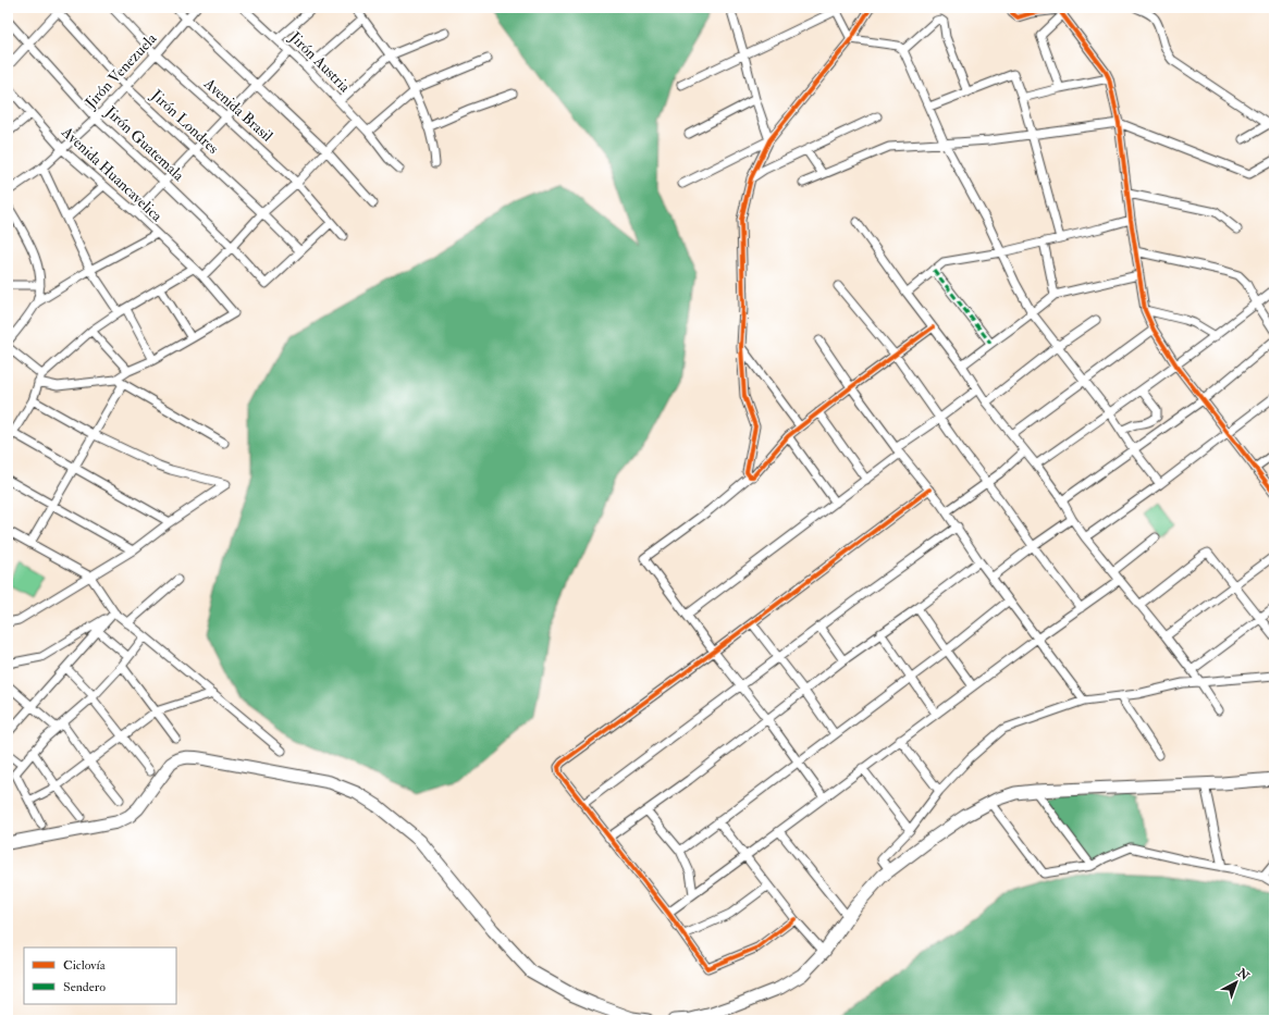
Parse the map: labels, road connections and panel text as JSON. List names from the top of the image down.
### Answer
{
  "streets": {
    "street": [
      "Jirón Austria",
      "Jirón Venezuela",
      "Avenida Brasil",
      "Jirón Londres",
      "Jirón Guatemala",
      "Avenida Huancavelica"
    ]
  },
  "crossings": [
    ["Jirón Venezuela", "Avenida Brasil"],
    ["Jirón Venezuela", "Jirón Londres"],
    ["Jirón Venezuela", "Jirón Guatemala"],
    ["Jirón Venezuela", "Avenida Huancavelica"],
    ["Jirón Londres", "Jirón Guatemala"]
  ],
  "legend": ["Ciclovía", "Sendero"],
  "north": "top right"
}
